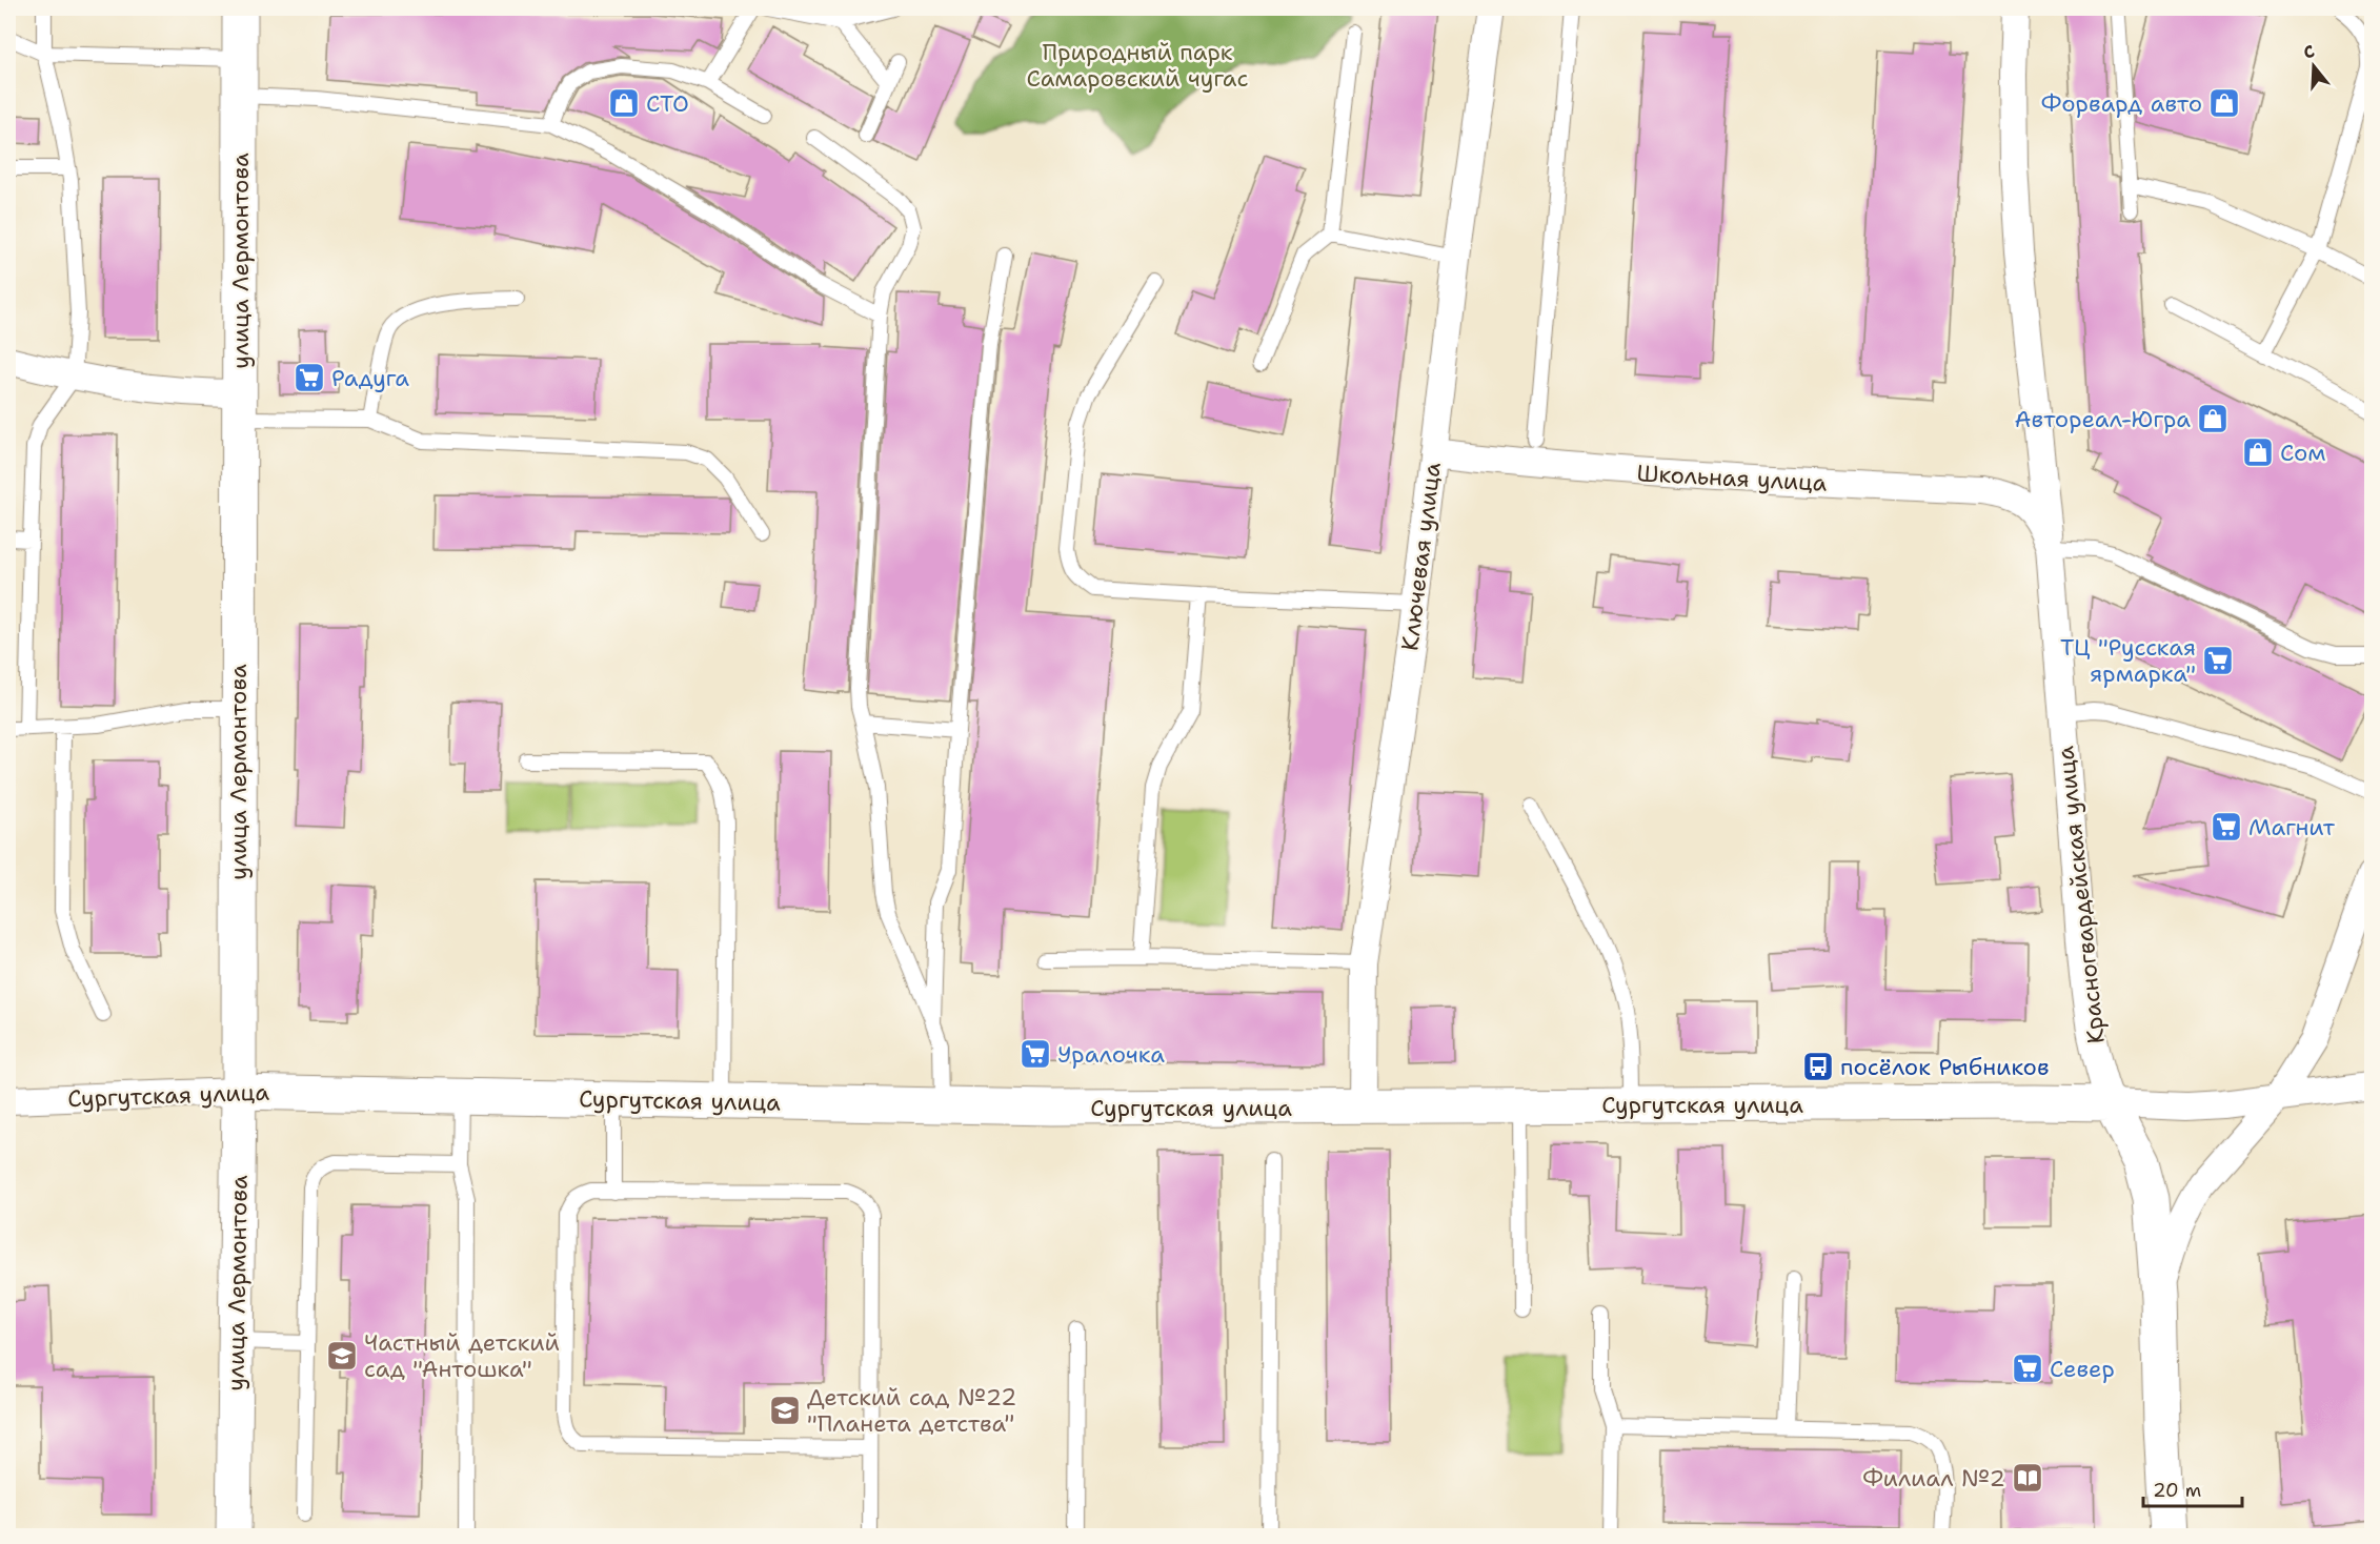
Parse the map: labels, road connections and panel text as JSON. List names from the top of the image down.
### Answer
{
  "streets": {
    "street": [
      "улица Лермонтова",
      "Школьная улица",
      "Ключевая улица",
      "Красногвардейская улица",
      "Сургутская улица"
    ]
  },
  "crossings": [
    ["улица Лермонтова", "Сургутская улица"],
    ["Школьная улица", "Ключевая улица"],
    ["Школьная улица", "Красногвардейская улица"],
    ["Ключевая улица", "Сургутская улица"],
    ["Красногвардейская улица", "Сургутская улица"]
  ],
  "parks": ["Природный парк Самаровский чугас"],
  "places": {
    "shop": [
      "СТО",
      "Форвард авто",
      "Автореал-Югра",
      "Сом"
    ],
    "supermarket": [
      "Радуга",
      "ТЦ \"Русская ярмарка\"",
      "Магнит",
      "Уралочка",
      "Север"
    ],
    "bus stop": ["посёлок Рыбников"],
    "school or university": ["Частный детский сад \"Антошка\"", "Детский сад №22 \"Планета детства\""],
    "library": ["Филиал №2"]
  },
  "scale_bar": "20 m",
  "north": "top"
}
